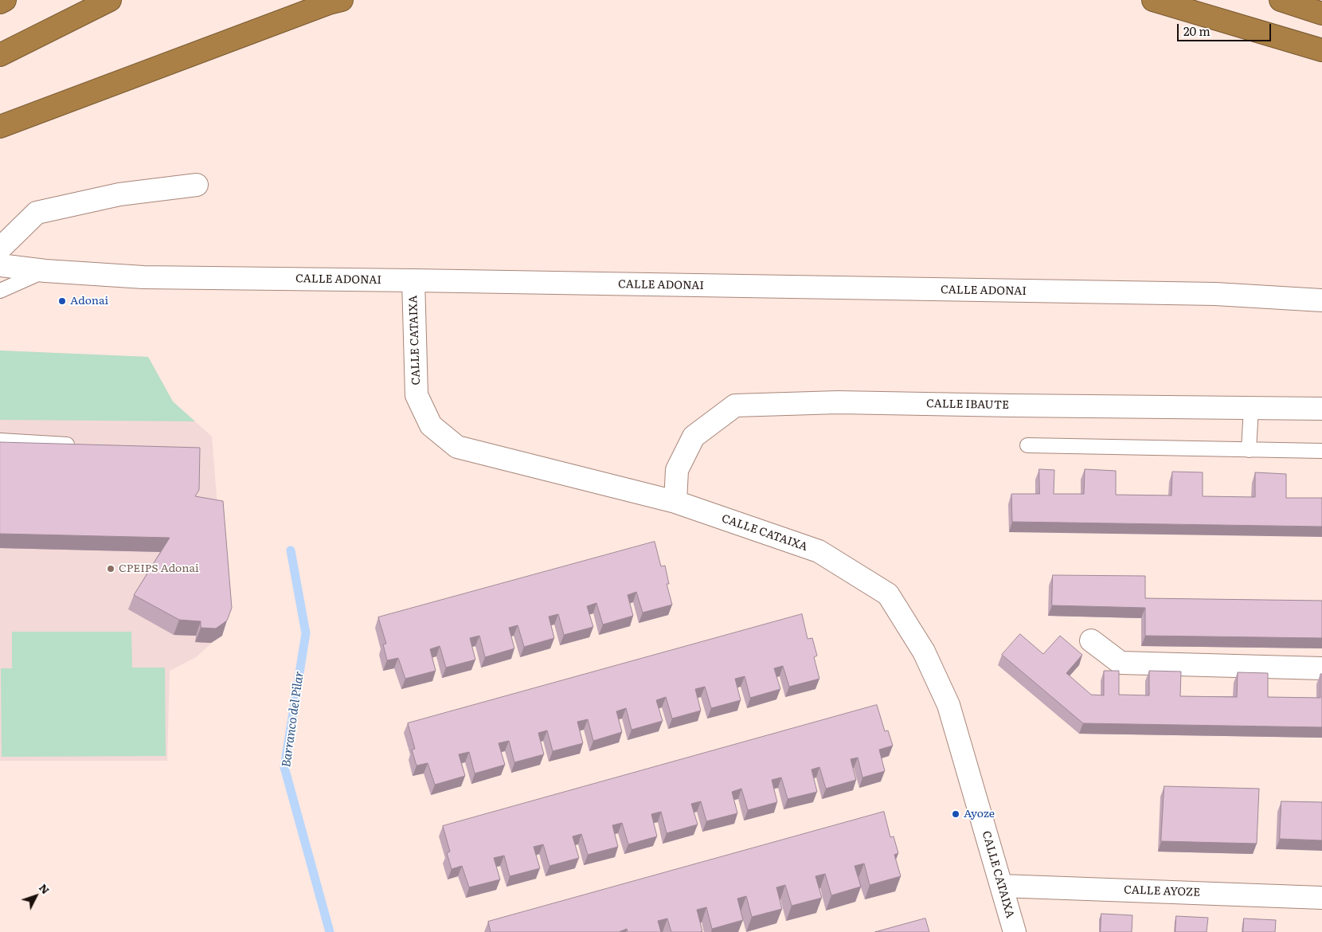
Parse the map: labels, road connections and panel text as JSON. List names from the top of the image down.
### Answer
{
  "streets": {
    "street": [
      "CALLE ADONAI",
      "CALLE CATAIXA",
      "CALLE IBAUTE",
      "CALLE AYOZE"
    ]
  },
  "crossings": [
    ["CALLE ADONAI", "CALLE CATAIXA"],
    ["CALLE CATAIXA", "CALLE IBAUTE"],
    ["CALLE CATAIXA", "CALLE AYOZE"]
  ],
  "water": ["Barranco del Pilar"],
  "places": ["Adonai", "CPEIPS Adonai", "Ayoze"],
  "scale_bar": "20 m",
  "north": "top right"
}
